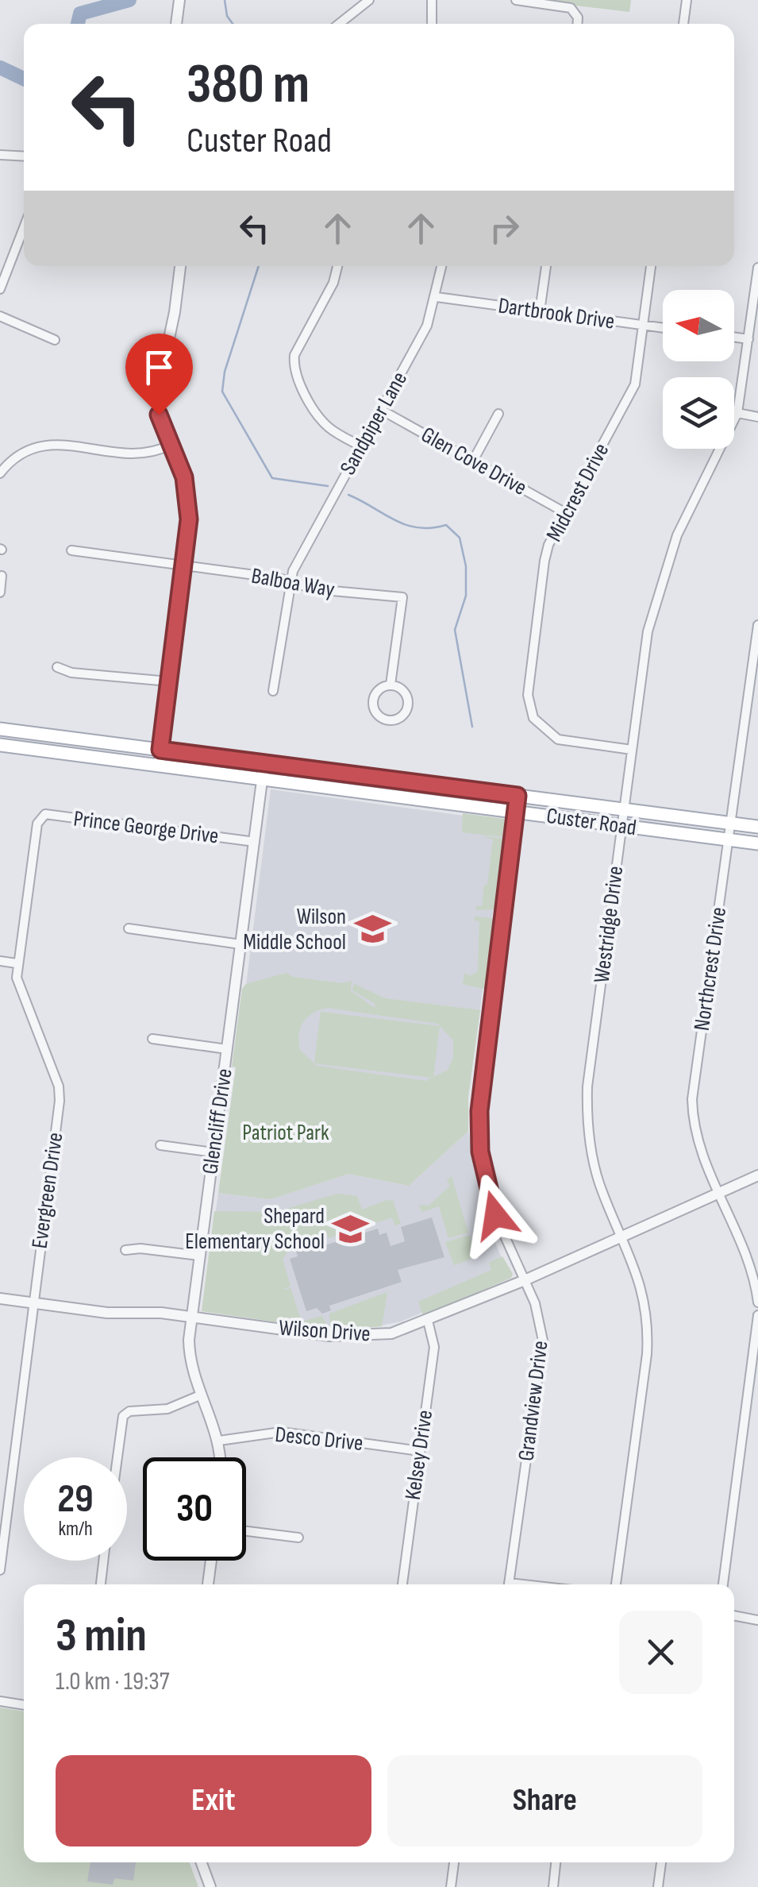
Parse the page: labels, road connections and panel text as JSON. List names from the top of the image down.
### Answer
{
  "streets": {
    "main road": ["Custer Road"],
    "street": [
      "Dartbrook Drive",
      "Sandpiper Lane",
      "Glen Cove Drive",
      "Midcrest Drive",
      "Balboa Way",
      "Prince George Drive",
      "Westridge Drive",
      "Northcrest Drive",
      "Glencliff Drive",
      "Evergreen Drive",
      "Wilson Drive",
      "Grandview Drive",
      "Desco Drive",
      "Kelsey Drive"
    ]
  },
  "crossings": [
    ["Dartbrook Drive", "Sandpiper Lane"],
    ["Dartbrook Drive", "Midcrest Drive"],
    ["Sandpiper Lane", "Glen Cove Drive"],
    ["Sandpiper Lane", "Balboa Way"],
    ["Glen Cove Drive", "Midcrest Drive"],
    ["Midcrest Drive", "Westridge Drive"],
    ["Custer Road", "Westridge Drive"],
    ["Custer Road", "Northcrest Drive"],
    ["Custer Road", "Glencliff Drive"],
    ["Custer Road", "Grandview Drive"],
    ["Prince George Drive", "Glencliff Drive"],
    ["Prince George Drive", "Evergreen Drive"],
    ["Westridge Drive", "Wilson Drive"],
    ["Northcrest Drive", "Wilson Drive"],
    ["Glencliff Drive", "Wilson Drive"],
    ["Glencliff Drive", "Desco Drive"],
    ["Evergreen Drive", "Wilson Drive"],
    ["Wilson Drive", "Grandview Drive"],
    ["Wilson Drive", "Kelsey Drive"],
    ["Desco Drive", "Kelsey Drive"]
  ],
  "parks": ["Patriot Park"],
  "places": {
    "school or university": ["Wilson Middle School", "Shepard Elementary School"]
  },
  "north": "left",
  "page": {
    "turn": ["380 m", "Custer Road"],
    "speed": "29 km/h",
    "limit": "30",
    "heading": ["3 min", "1.0 km · 19:37"],
    "buttons": ["Exit", "Share"]
  }
}
